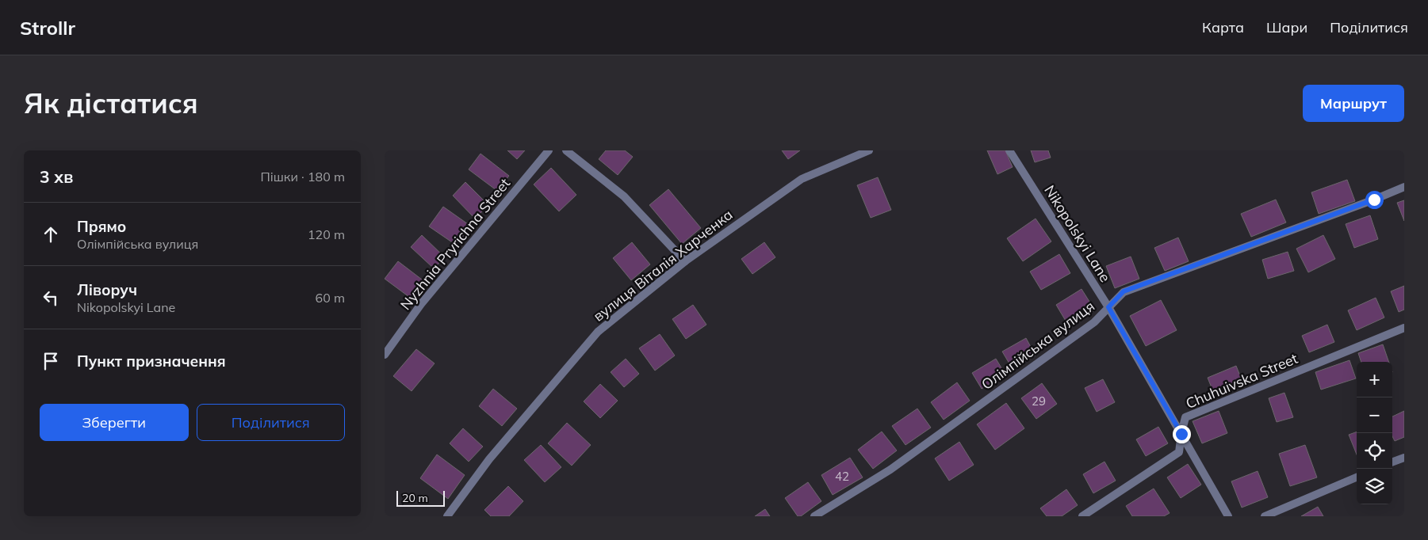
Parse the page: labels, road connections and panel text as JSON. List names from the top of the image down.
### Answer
{
  "streets": {
    "street": [
      "Nikopolskyi Lane",
      "Nyzhnia Pryrichna Street",
      "вулиця Віталія Харченка",
      "Олімпійська вулиця",
      "Chuhuivska Street"
    ]
  },
  "crossings": [
    ["Nikopolskyi Lane", "Олімпійська вулиця"],
    ["Nikopolskyi Lane", "Chuhuivska Street"]
  ],
  "house_numbers": ["29", "42"],
  "scale_bar": "20 m",
  "page": {
    "header": "Strollr",
    "nav": ["Карта", "Шари", "Поділитися"],
    "buttons": [
      "Маршрут",
      ["Зберегти", "Поділитися"]
    ],
    "title": "Як дістатися",
    "heading": ["3 хв", "Пішки · 180 m"],
    "list": [
      ["Прямо", "Олімпійська вулиця", "120 m"],
      ["Ліворуч", "Nikopolskyi Lane", "60 m"],
      "Пункт призначення"
    ],
    "map_buttons": ["+", "−"],
    "scale": "20 m"
  }
}
